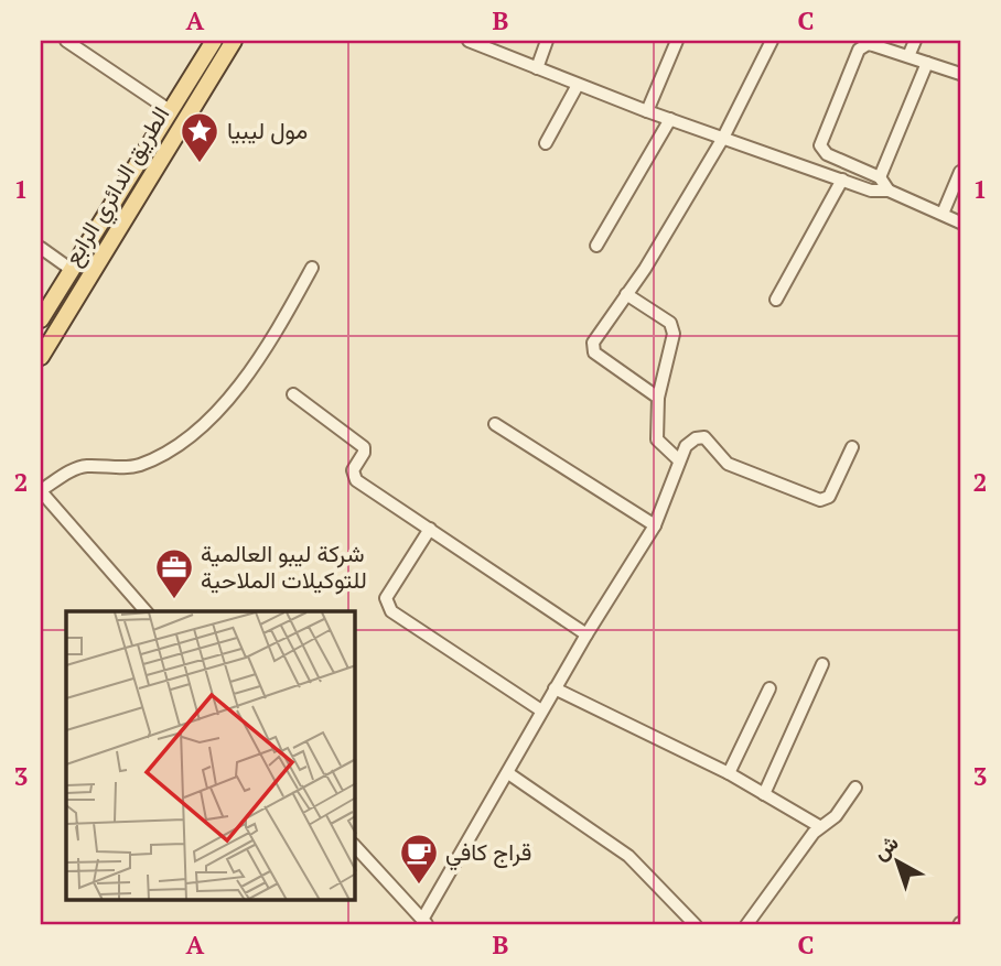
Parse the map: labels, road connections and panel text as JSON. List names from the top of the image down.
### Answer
{
  "streets": {
    "main road": ["الطريق الدائري الرابع"]
  },
  "places": {
    "place": ["مول ليبيا"],
    "office": ["شركة ليبو العالمية للتوكيلات الملاحية"],
    "cafe": ["قراج كافي"]
  },
  "north": "top left",
  "grid": {
    "columns": ["A", "B", "C"],
    "rows": ["1", "2", "3"]
  }
}
